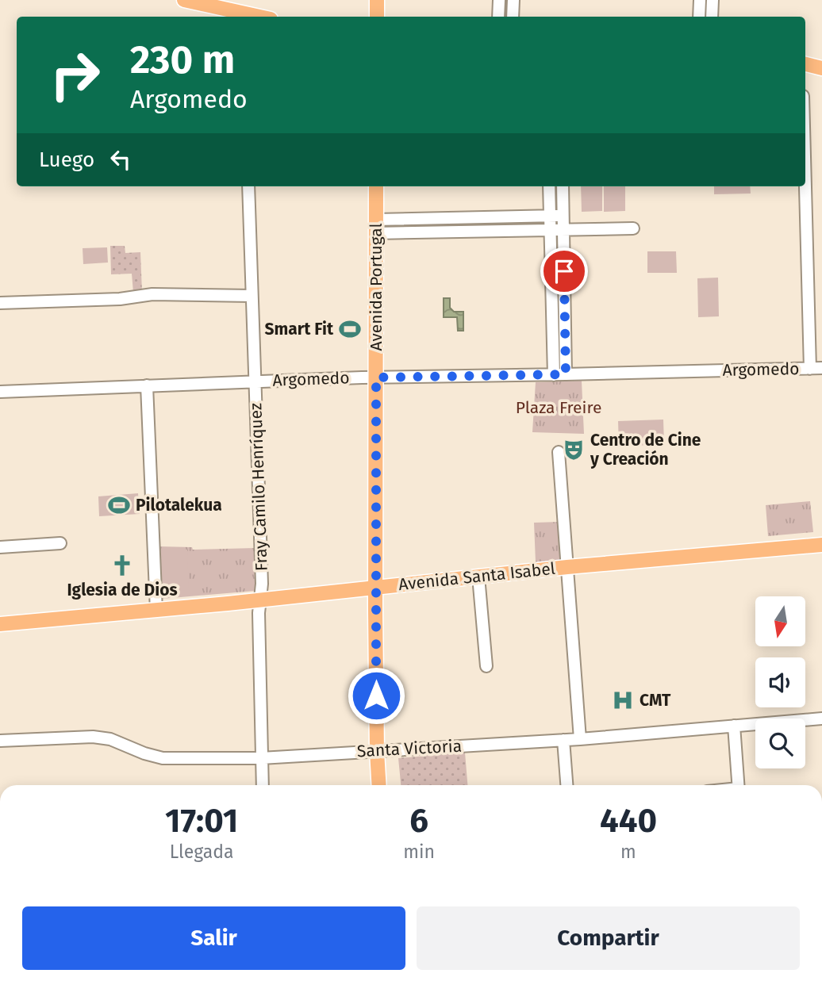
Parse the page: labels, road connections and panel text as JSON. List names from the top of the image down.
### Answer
{
  "streets": {
    "main road": ["Avenida Portugal", "Avenida Santa Isabel"],
    "street": ["Argomedo", "Fray Camilo Henríquez", "Santa Victoria"]
  },
  "crossings": [
    ["Avenida Portugal", "Argomedo"],
    ["Avenida Portugal", "Avenida Santa Isabel"],
    ["Avenida Portugal", "Santa Victoria"],
    ["Argomedo", "Fray Camilo Henríquez"],
    ["Fray Camilo Henríquez", "Avenida Santa Isabel"],
    ["Fray Camilo Henríquez", "Santa Victoria"]
  ],
  "parks": ["Plaza Freire"],
  "places": {
    "sports": ["Smart Fit", "Pilotalekua"],
    "theatre": ["Centro de Cine y Creación"],
    "church": ["Iglesia de Dios"],
    "hospital": ["CMT"]
  },
  "north": "bottom",
  "page": {
    "turn": ["230 m", "Argomedo"],
    "then": "Luego",
    "eta": [
      "17:01",
      "Llegada",
      "6",
      "min",
      "440",
      "m"
    ],
    "buttons": ["Salir", "Compartir"]
  }
}
